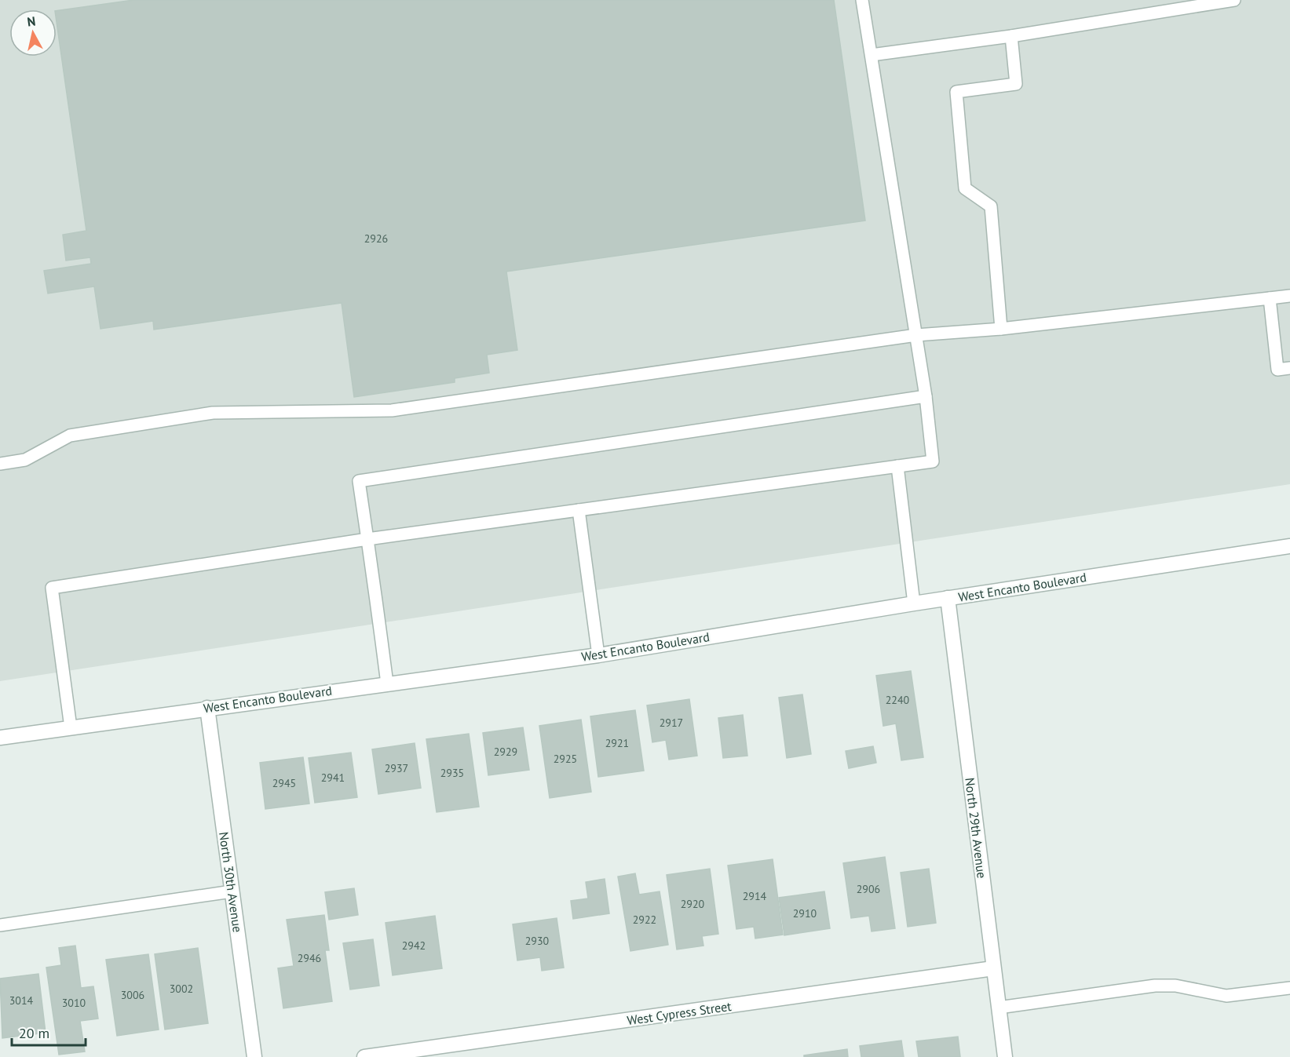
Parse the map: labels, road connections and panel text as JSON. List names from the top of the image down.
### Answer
{
  "streets": {
    "street": [
      "West Encanto Boulevard",
      "North 29th Avenue",
      "North 30th Avenue",
      "West Cypress Street"
    ]
  },
  "crossings": [
    ["West Encanto Boulevard", "North 29th Avenue"],
    ["West Encanto Boulevard", "North 30th Avenue"],
    ["North 29th Avenue", "West Cypress Street"]
  ],
  "house_numbers": [
    "2926",
    "2240",
    "2917",
    "2921",
    "2929",
    "2925",
    "2937",
    "2935",
    "2941",
    "2945",
    "2906",
    "2914",
    "2920",
    "2910",
    "2922",
    "2930",
    "2942",
    "2946",
    "3002",
    "3006",
    "3014",
    "3010"
  ],
  "scale_bar": "20 m",
  "north": "top"
}
